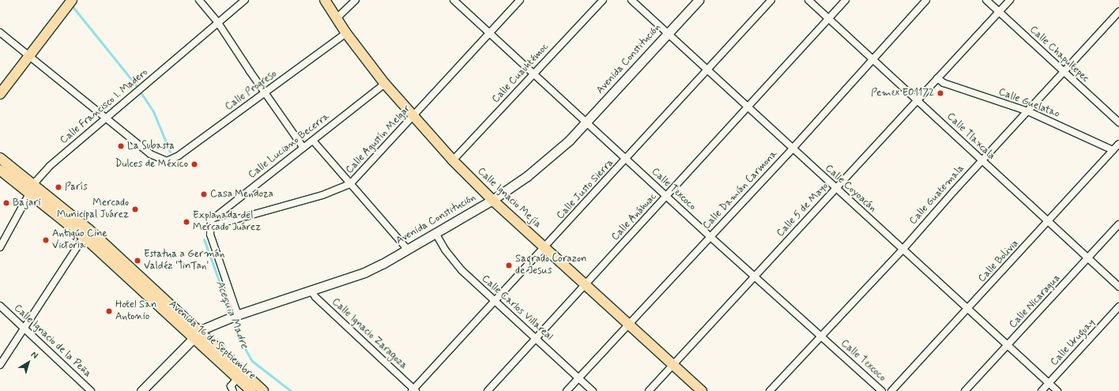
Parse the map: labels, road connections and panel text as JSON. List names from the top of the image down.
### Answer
{
  "streets": {
    "main road": ["Calle Ignacio Mejía", "Avenida 16 de Septiembre"],
    "street": [
      "Calle Chapultepec",
      "Avenida Constitución",
      "Calle Cuauhtémoc",
      "Calle Progreso",
      "Calle Guelatao",
      "Calle Francisco I. Madero",
      "Calle Tlaxcala",
      "Calle Agustín Melgar",
      "Calle Luciano Becerra",
      "Calle Coyoacán",
      "Calle Justo Sierra",
      "Calle Texcoco",
      "Calle Damián Carmona",
      "Calle Guatemala",
      "Calle 5 de Mayo",
      "Calle Anáhuac",
      "Calle Bolivia",
      "Calle Nicaragua",
      "Calle Carlos Villareal",
      "Calle Ignacio Zaragoza",
      "Calle Ignacio de la Peña",
      "Calle Uruguay"
    ]
  },
  "crossings": [
    ["Calle Chapultepec", "Calle Guatemala"],
    ["Calle Chapultepec", "Calle 5 de Mayo"],
    ["Avenida Constitución", "Calle Coyoacán"],
    ["Avenida Constitución", "Calle Texcoco"],
    ["Avenida Constitución", "Calle Ignacio Mejía"],
    ["Avenida Constitución", "Calle Carlos Villareal"],
    ["Avenida Constitución", "Calle Ignacio Zaragoza"],
    ["Avenida Constitución", "Avenida 16 de Septiembre"],
    ["Calle Cuauhtémoc", "Calle Texcoco"],
    ["Calle Cuauhtémoc", "Calle Ignacio Mejía"],
    ["Calle Progreso", "Calle Francisco I. Madero"],
    ["Calle Progreso", "Calle Ignacio Mejía"],
    ["Calle Guelatao", "Calle Guatemala"],
    ["Calle Guelatao", "Calle 5 de Mayo"],
    ["Calle Guelatao", "Calle Bolivia"],
    ["Calle Francisco I. Madero", "Avenida 16 de Septiembre"],
    ["Calle Tlaxcala", "Calle Damián Carmona"],
    ["Calle Tlaxcala", "Calle Guatemala"],
    ["Calle Tlaxcala", "Calle 5 de Mayo"],
    ["Calle Tlaxcala", "Calle Anáhuac"],
    ["Calle Tlaxcala", "Calle Bolivia"],
    ["Calle Tlaxcala", "Calle Nicaragua"],
    ["Calle Agustín Melgar", "Calle Luciano Becerra"],
    ["Calle Agustín Melgar", "Calle Texcoco"],
    ["Calle Agustín Melgar", "Calle Ignacio Mejía"],
    ["Calle Luciano Becerra", "Calle Ignacio Mejía"],
    ["Calle Coyoacán", "Calle Justo Sierra"],
    ["Calle Coyoacán", "Calle Damián Carmona"],
    ["Calle Coyoacán", "Calle Guatemala"],
    ["Calle Coyoacán", "Calle 5 de Mayo"],
    ["Calle Coyoacán", "Calle Anáhuac"],
    ["Calle Coyoacán", "Calle Bolivia"],
    ["Calle Coyoacán", "Calle Nicaragua"],
    ["Calle Coyoacán", "Calle Uruguay"],
    ["Calle Justo Sierra", "Calle Texcoco"],
    ["Calle Justo Sierra", "Calle Ignacio Mejía"],
    ["Calle Justo Sierra", "Calle Carlos Villareal"],
    ["Calle Justo Sierra", "Calle Ignacio Zaragoza"],
    ["Calle Texcoco", "Calle Damián Carmona"],
    ["Calle Texcoco", "Calle Guatemala"],
    ["Calle Texcoco", "Calle 5 de Mayo"],
    ["Calle Texcoco", "Calle Anáhuac"],
    ["Calle Damián Carmona", "Calle Ignacio Mejía"],
    ["Calle Damián Carmona", "Calle Carlos Villareal"],
    ["Calle Ignacio Mejía", "Calle 5 de Mayo"],
    ["Calle Ignacio Mejía", "Calle Anáhuac"],
    ["Calle Anáhuac", "Calle Carlos Villareal"]
  ],
  "water": ["Acequia Madre"],
  "places": [
    "Pemex E01172",
    "La Subasta",
    "Dulces de México",
    "París",
    "Casa Mendoza",
    "Bajari",
    "Mercado Municipal Juárez",
    "Explanada del Mercado Juárez",
    "Antigúo Cine Victoria",
    "Estatua a Germán Valdéz 'TinTan'",
    "Sagrado Corazon de Jesus",
    "Hotel San Antonio"
  ],
  "north": "top right"
}
